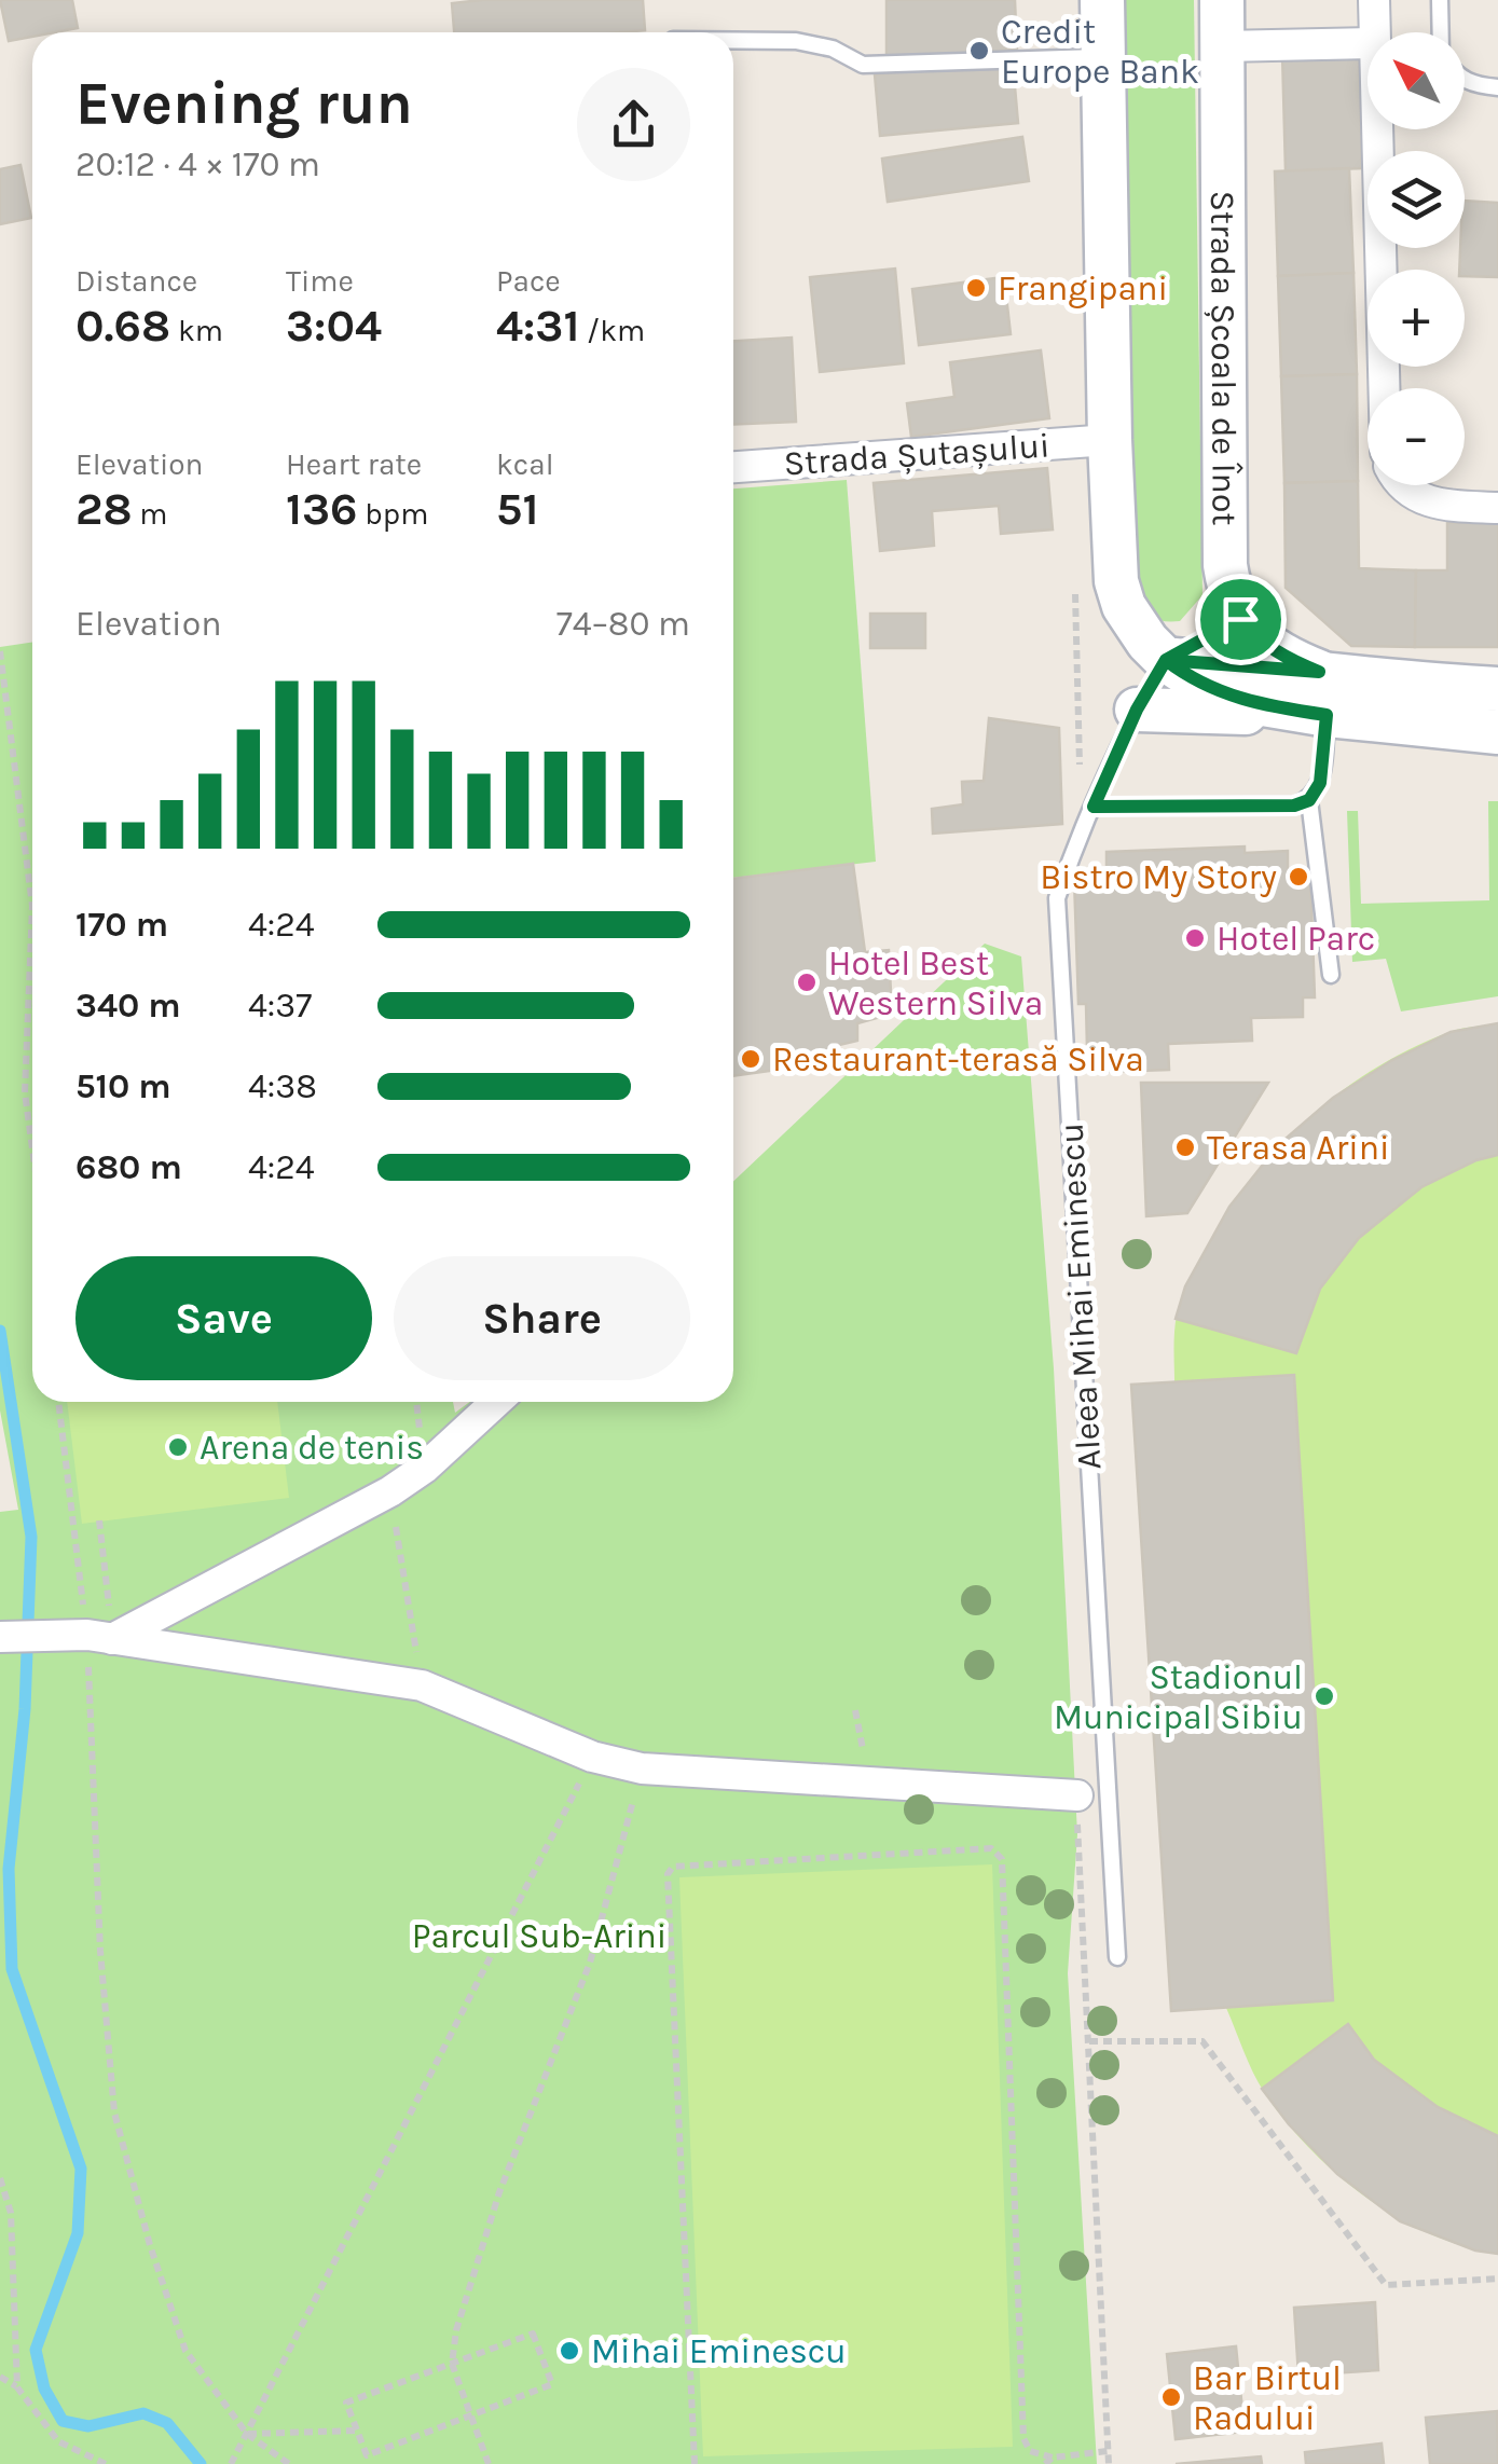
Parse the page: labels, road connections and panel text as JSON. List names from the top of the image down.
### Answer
{
  "streets": {
    "street": ["Strada Școala de Înot", "Strada Șutașului"],
    "lane": ["Aleea Mihai Eminescu"]
  },
  "parks": ["Parcul Sub-Arini"],
  "places": [
    "Credit Europe Bank",
    "Frangipani",
    "Bistro My Story",
    "Hotel Parc",
    "Hotel Best Western Silva",
    "Restaurant-terasă Silva",
    "Terasa Arini",
    "Arena de tenis",
    "Stadionul Municipal Sibiu",
    "Mihai Eminescu",
    "Bar Birtul Radului"
  ],
  "north": "top left",
  "page": {
    "map_buttons": ["+", "−"],
    "heading": ["Evening run", "20:12 · 4 × 170 m"],
    "stats": [
      ["Distance", "0.68 km"],
      ["Time", "3:04"],
      ["Pace", "4:31 /km"],
      ["Elevation", "28 m"],
      ["Heart rate", "136 bpm"],
      ["kcal", "51"]
    ],
    "chart": ["Elevation", "74–80 m"],
    "list": [
      {
        "name": "170 m",
        "note": "4:24"
      },
      {
        "name": "340 m",
        "note": "4:37"
      },
      {
        "name": "510 m",
        "note": "4:38"
      },
      {
        "name": "680 m",
        "note": "4:24"
      }
    ],
    "buttons": ["Save", "Share"]
  }
}
